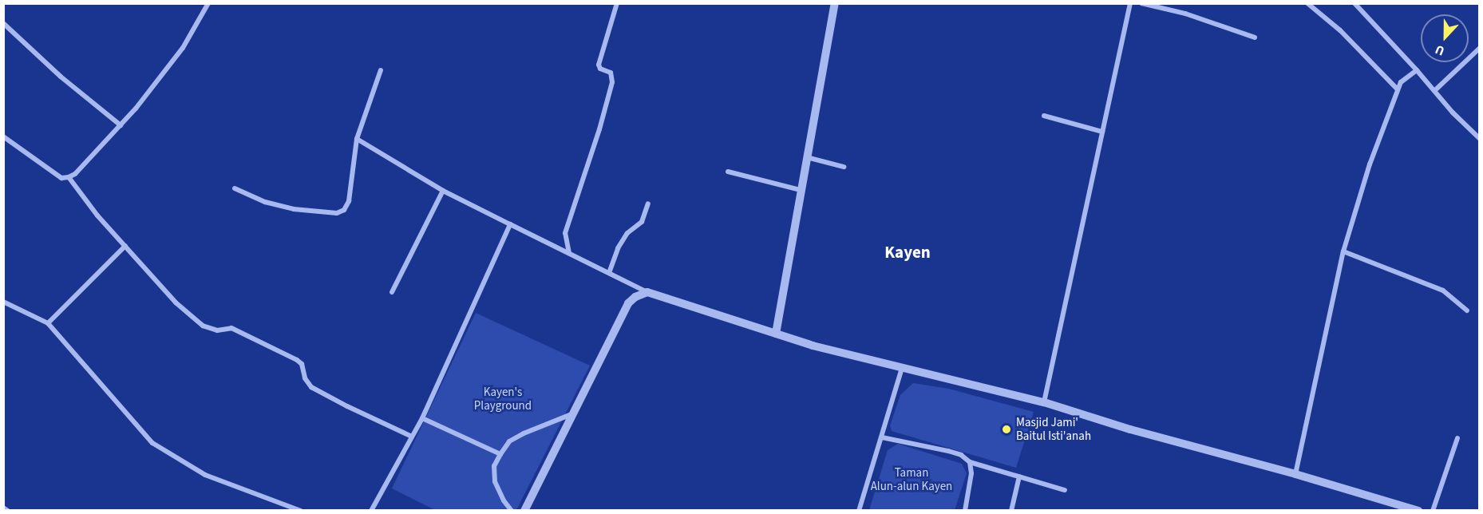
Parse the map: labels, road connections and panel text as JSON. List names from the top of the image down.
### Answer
{
  "districts": ["Kayen"],
  "parks": ["Kayen's Playground", "Taman Alun-alun Kayen"],
  "places": ["Masjid Jami' Baitul Isti'anah"],
  "north": "bottom"
}
